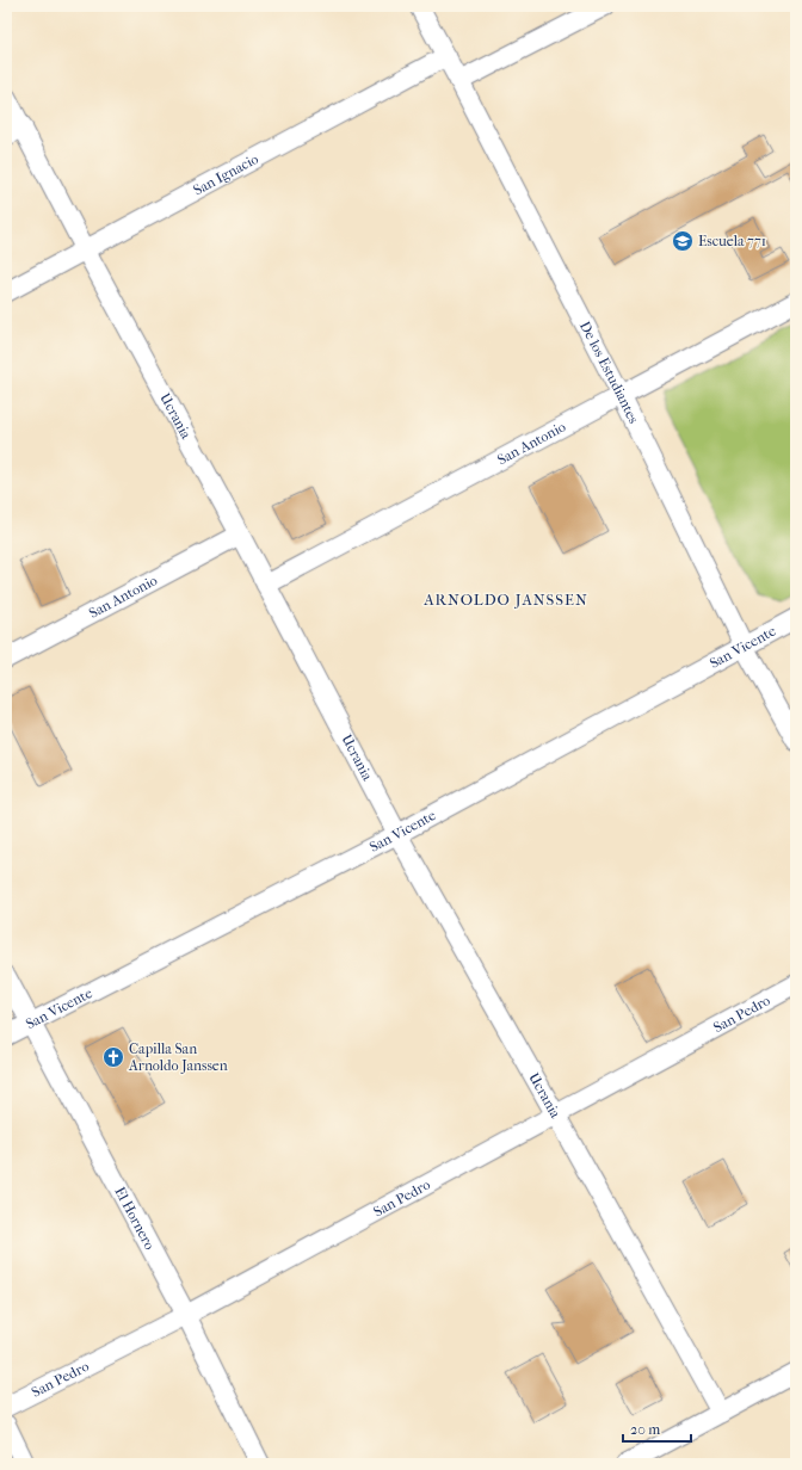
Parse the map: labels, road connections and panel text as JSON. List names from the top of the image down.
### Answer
{
  "streets": {
    "street": [
      "San Ignacio",
      "De los Estudiantes",
      "Ucrania",
      "San Antonio",
      "San Vicente",
      "San Pedro",
      "El Hornero"
    ]
  },
  "crossings": [
    ["San Ignacio", "De los Estudiantes"],
    ["San Ignacio", "Ucrania"],
    ["De los Estudiantes", "San Antonio"],
    ["De los Estudiantes", "San Vicente"],
    ["Ucrania", "San Antonio"],
    ["Ucrania", "San Vicente"],
    ["Ucrania", "San Pedro"],
    ["San Vicente", "El Hornero"],
    ["San Pedro", "El Hornero"]
  ],
  "districts": ["ARNOLDO JANSSEN"],
  "places": {
    "school or university": ["Escuela 771"],
    "church": ["Capilla San Arnoldo Janssen"]
  },
  "scale_bar": "20 m"
}
